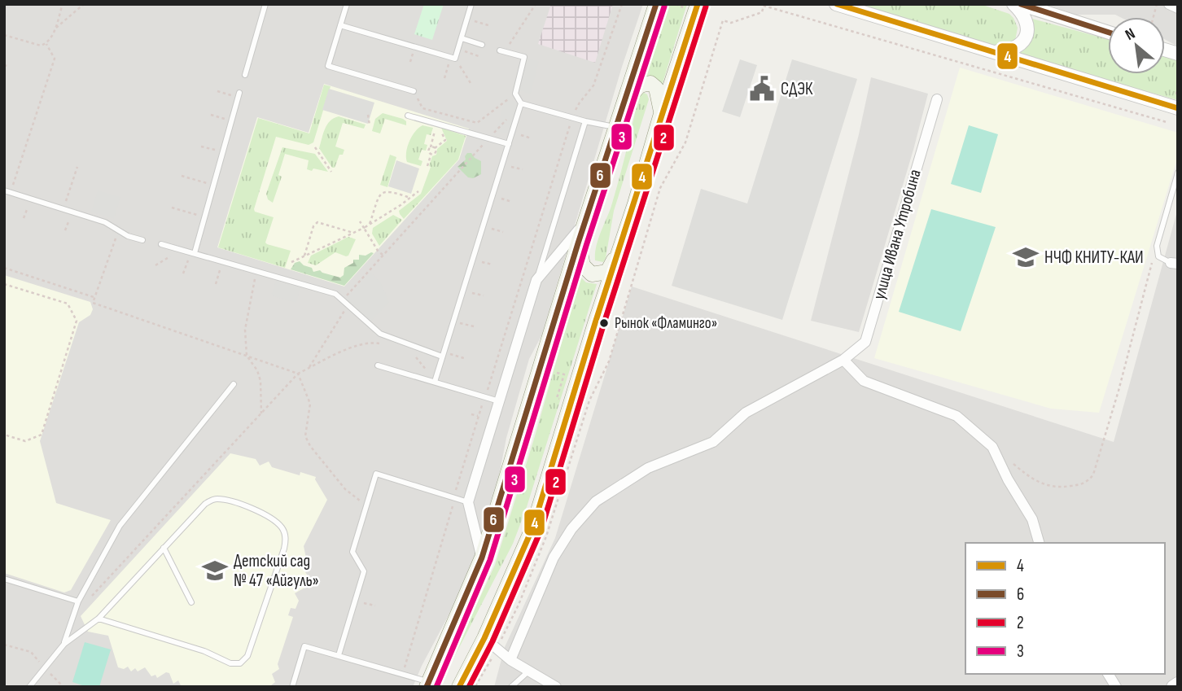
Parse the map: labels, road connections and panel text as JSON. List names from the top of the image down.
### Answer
{
  "streets": {
    "street": ["улица Ивана Утробина"]
  },
  "places": {
    "public building": ["СДЭК"],
    "school or university": ["НЧФ КНИТУ-КАИ", "Детский сад № 47 «Айгуль»"],
    "other": ["Рынок «Фламинго»"]
  },
  "lines": [
    "transit line 4",
    "transit line 6",
    "transit line 2",
    "transit line 3"
  ],
  "legend": [
    "4",
    "6",
    "2",
    "3"
  ],
  "north": "top left"
}
